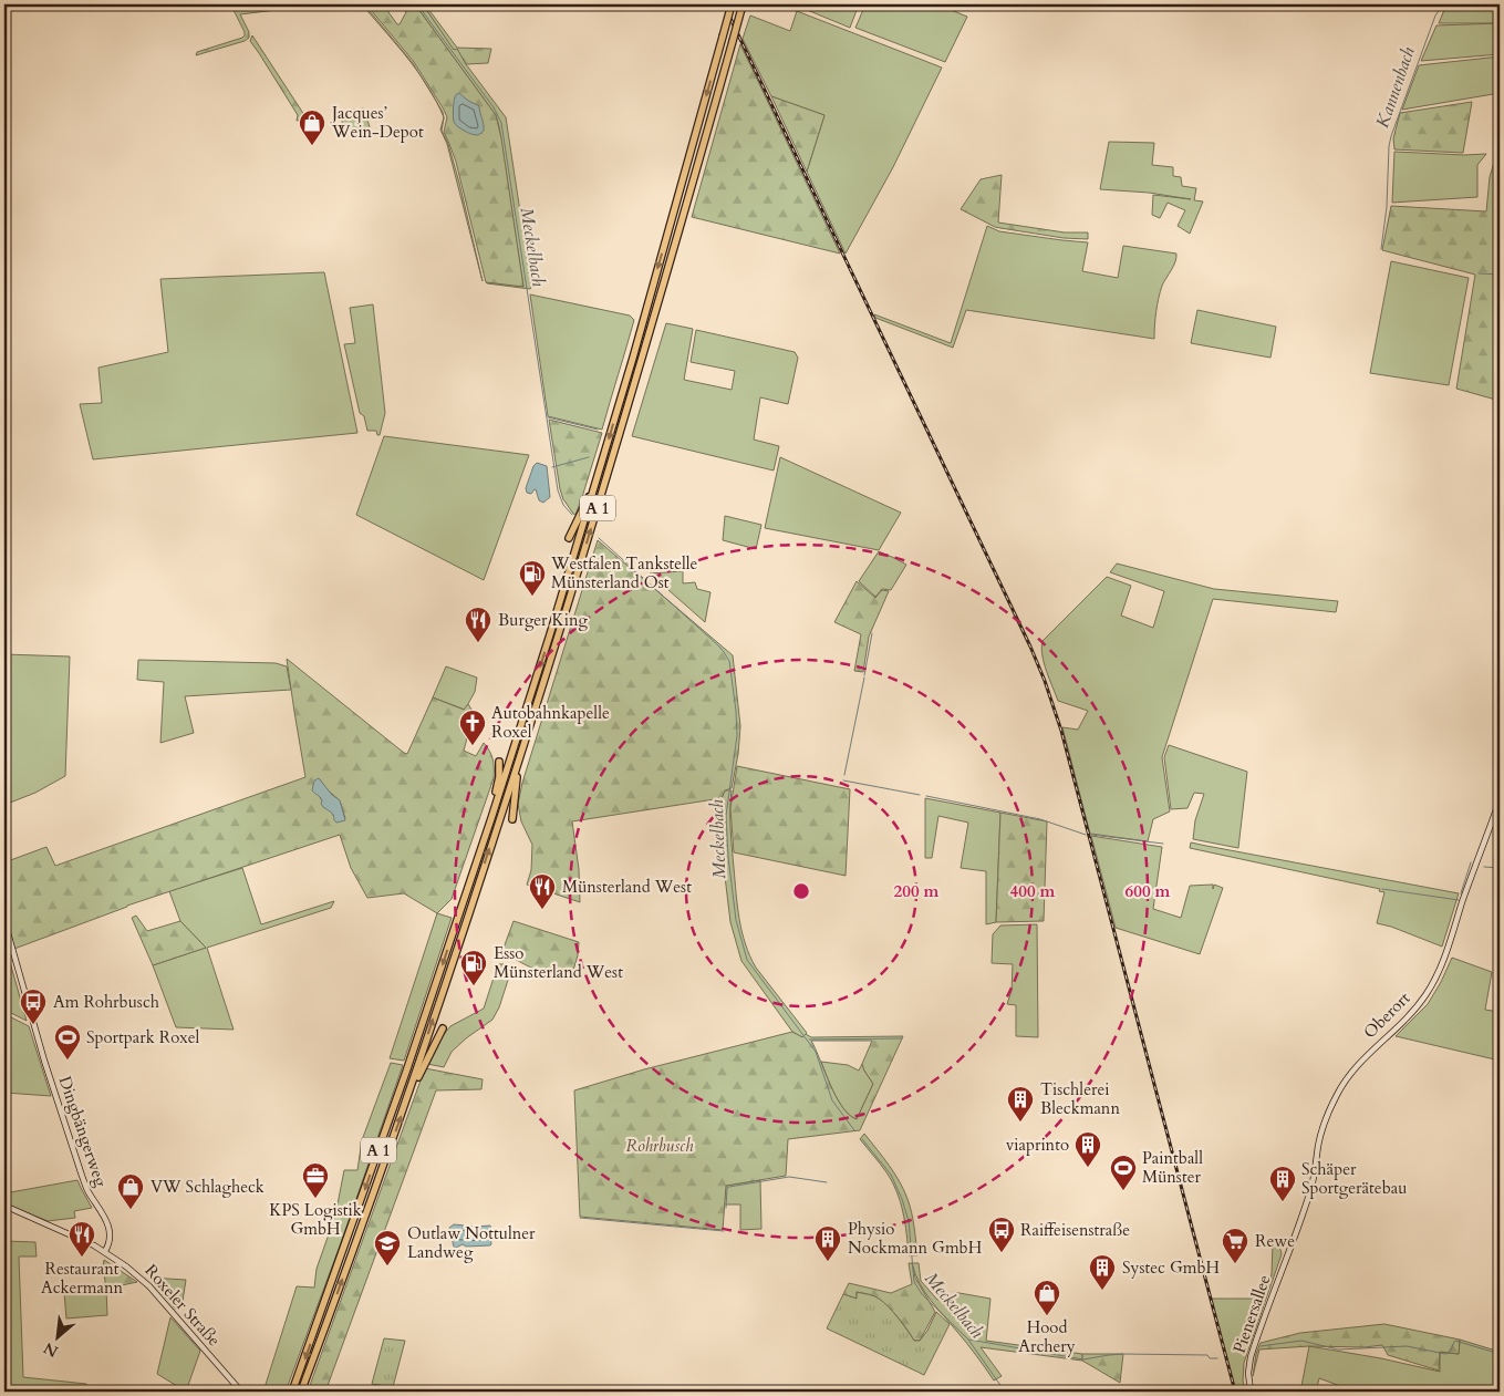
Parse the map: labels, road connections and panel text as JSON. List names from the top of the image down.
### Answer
{
  "streets": {
    "highway": ["A 1"],
    "main road": [
      "Oberort",
      "Dingbängerweg",
      "Roxeler Straße",
      "Pienersallee"
    ]
  },
  "crossings": [
    ["Oberort", "Pienersallee"],
    ["Dingbängerweg", "Roxeler Straße"]
  ],
  "water": ["Kannenbach", "Meckelbach"],
  "parks": ["Rohrbusch"],
  "places": {
    "shop": ["Jacques’ Wein-Depot", "VW Schlagheck", "Hood Archery"],
    "fuel station": ["Westfalen Tankstelle Münsterland Ost", "Esso Münsterland West"],
    "restaurant": ["Burger King", "Münsterland West", "Restaurant Ackermann"],
    "church": ["Autobahnkapelle Roxel"],
    "bus stop": ["Am Rohrbusch", "Raiffeisenstraße"],
    "sports": ["Sportpark Roxel", "Paintball Münster"],
    "building": [
      "Tischlerei Bleckmann",
      "viaprinto",
      "Schäper Sportgerätebau",
      "Physio Nockmann GmbH",
      "Systec GmbH"
    ],
    "office": ["KPS Logistik GmbH"],
    "supermarket": ["Rewe"],
    "school or university": ["Outlaw Nottulner Landweg"]
  },
  "north": "bottom left",
  "rings": ["200 m", "400 m", "600 m"]
}
